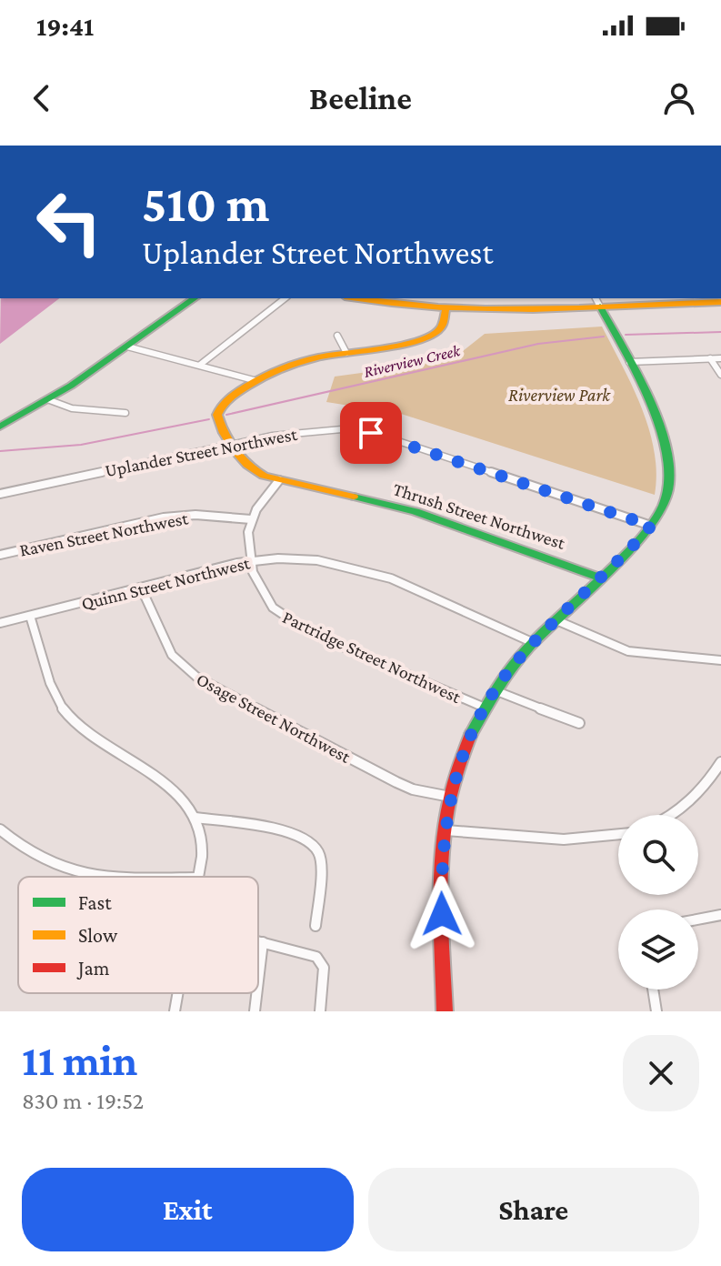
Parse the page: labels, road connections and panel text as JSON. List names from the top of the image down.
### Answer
{
  "streets": {
    "street": [
      "Uplander Street Northwest",
      "Thrush Street Northwest",
      "Raven Street Northwest",
      "Quinn Street Northwest",
      "Partridge Street Northwest",
      "Osage Street Northwest"
    ]
  },
  "crossings": [
    ["Uplander Street Northwest", "Thrush Street Northwest"],
    ["Raven Street Northwest", "Partridge Street Northwest"],
    ["Quinn Street Northwest", "Partridge Street Northwest"],
    ["Quinn Street Northwest", "Osage Street Northwest"]
  ],
  "water": ["Riverview Creek"],
  "parks": ["Riverview Park"],
  "legend": ["Fast", "Slow", "Jam"],
  "page": {
    "status": "19:41",
    "header": "Beeline",
    "turn": ["510 m", "Uplander Street Northwest"],
    "heading": ["11 min", "830 m · 19:52"],
    "buttons": ["Exit", "Share"]
  }
}
